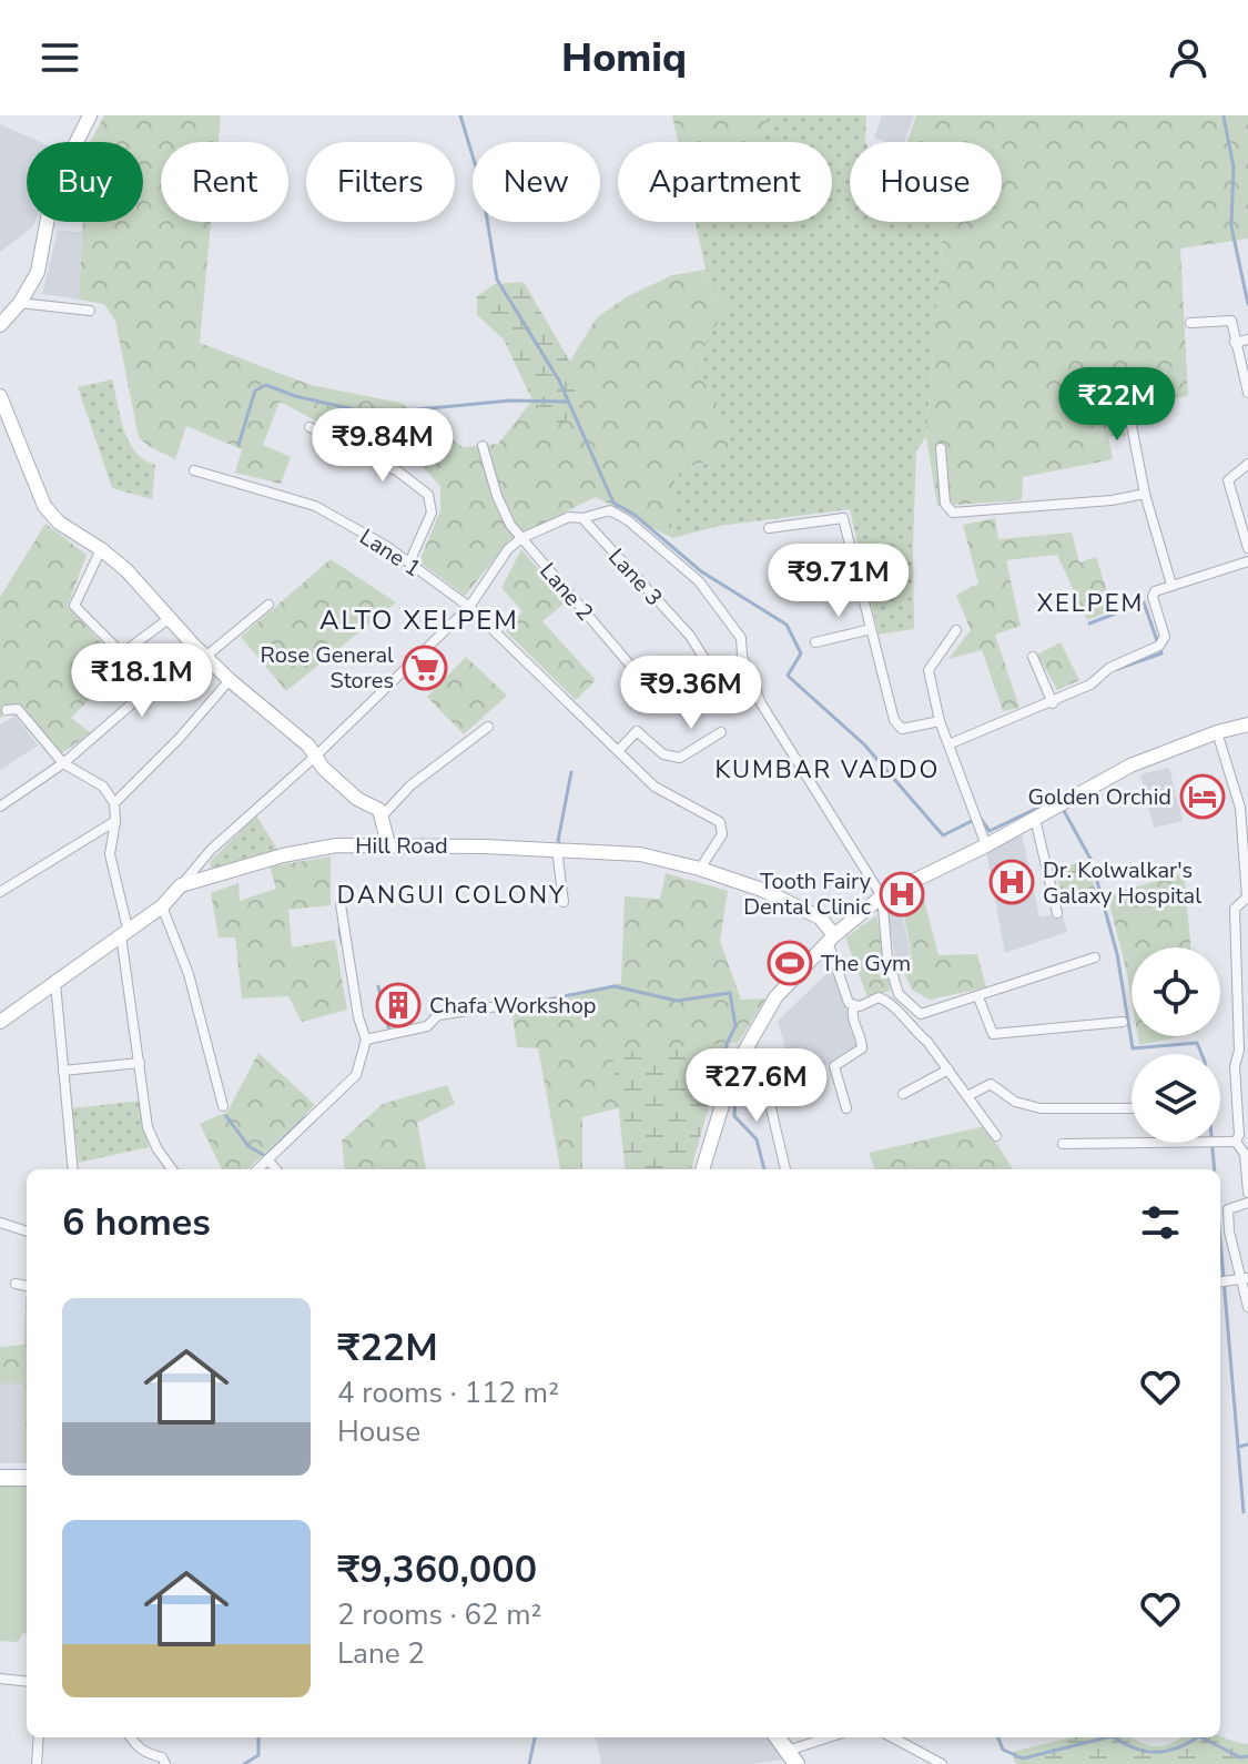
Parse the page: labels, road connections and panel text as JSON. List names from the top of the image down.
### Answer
{
  "streets": {
    "street": [
      "Lane 1",
      "Lane 3",
      "Lane 2",
      "Hill Road"
    ]
  },
  "crossings": [
    ["Lane 1", "Hill Road"]
  ],
  "districts": [
    "XELPEM",
    "ALTO XELPEM",
    "KUMBAR VADDO",
    "DANGUI COLONY"
  ],
  "places": {
    "supermarket": ["Rose General Stores"],
    "hotel": ["Golden Orchid"],
    "hospital": ["Dr. Kolwalkar's Galaxy Hospital", "Tooth Fairy Dental Clinic"],
    "sports": ["The Gym"],
    "building": ["Chafa Workshop"]
  },
  "page": {
    "header": "Homiq",
    "chip": [
      "Buy",
      "Rent",
      "Filters",
      "New",
      "Apartment",
      "House"
    ],
    "price": [
      "₹22M",
      "₹9.84M",
      "₹9.71M",
      "₹18.1M",
      "₹9.36M",
      "₹27.6M"
    ],
    "heading": "6 homes",
    "list": [
      {
        "name": "₹22M",
        "note": "4 rooms · 112 m² · House"
      },
      {
        "name": "₹9,360,000",
        "note": "2 rooms · 62 m² · Lane 2"
      }
    ]
  }
}
